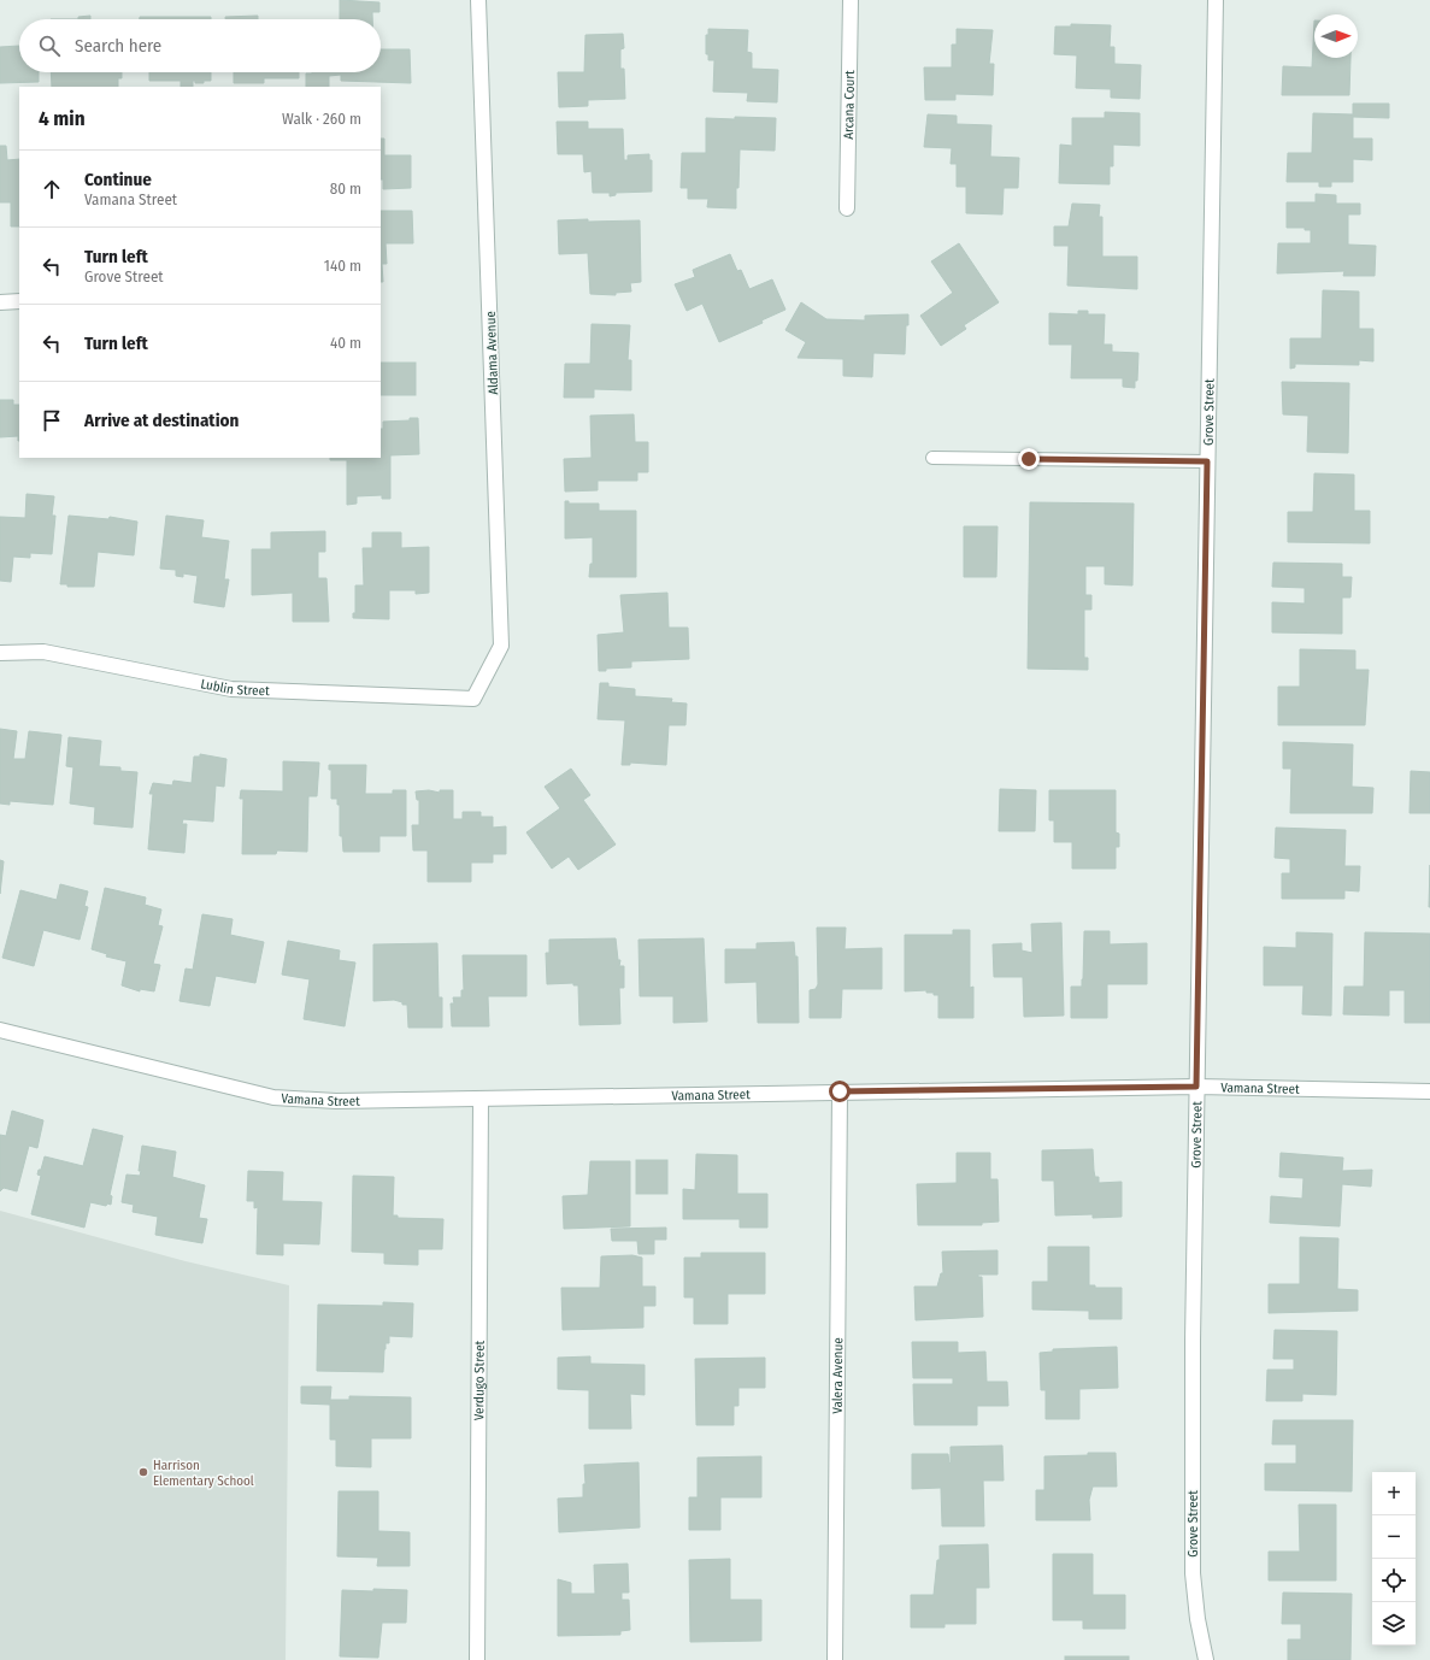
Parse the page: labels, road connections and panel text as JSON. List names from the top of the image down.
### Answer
{
  "streets": {
    "street": [
      "Arcana Court",
      "Aldama Avenue",
      "Grove Street",
      "Lublin Street",
      "Vamana Street",
      "Valera Avenue",
      "Verdugo Street"
    ]
  },
  "crossings": [
    ["Aldama Avenue", "Lublin Street"],
    ["Grove Street", "Vamana Street"],
    ["Vamana Street", "Valera Avenue"],
    ["Vamana Street", "Verdugo Street"]
  ],
  "places": ["Harrison Elementary School"],
  "north": "right",
  "page": {
    "search": "Search here",
    "heading": ["4 min", "Walk · 260 m"],
    "list": [
      ["Continue", "Vamana Street", "80 m"],
      ["Turn left", "Grove Street", "140 m"],
      ["Turn left", "40 m"],
      "Arrive at destination"
    ],
    "map_buttons": ["+", "−"]
  }
}
